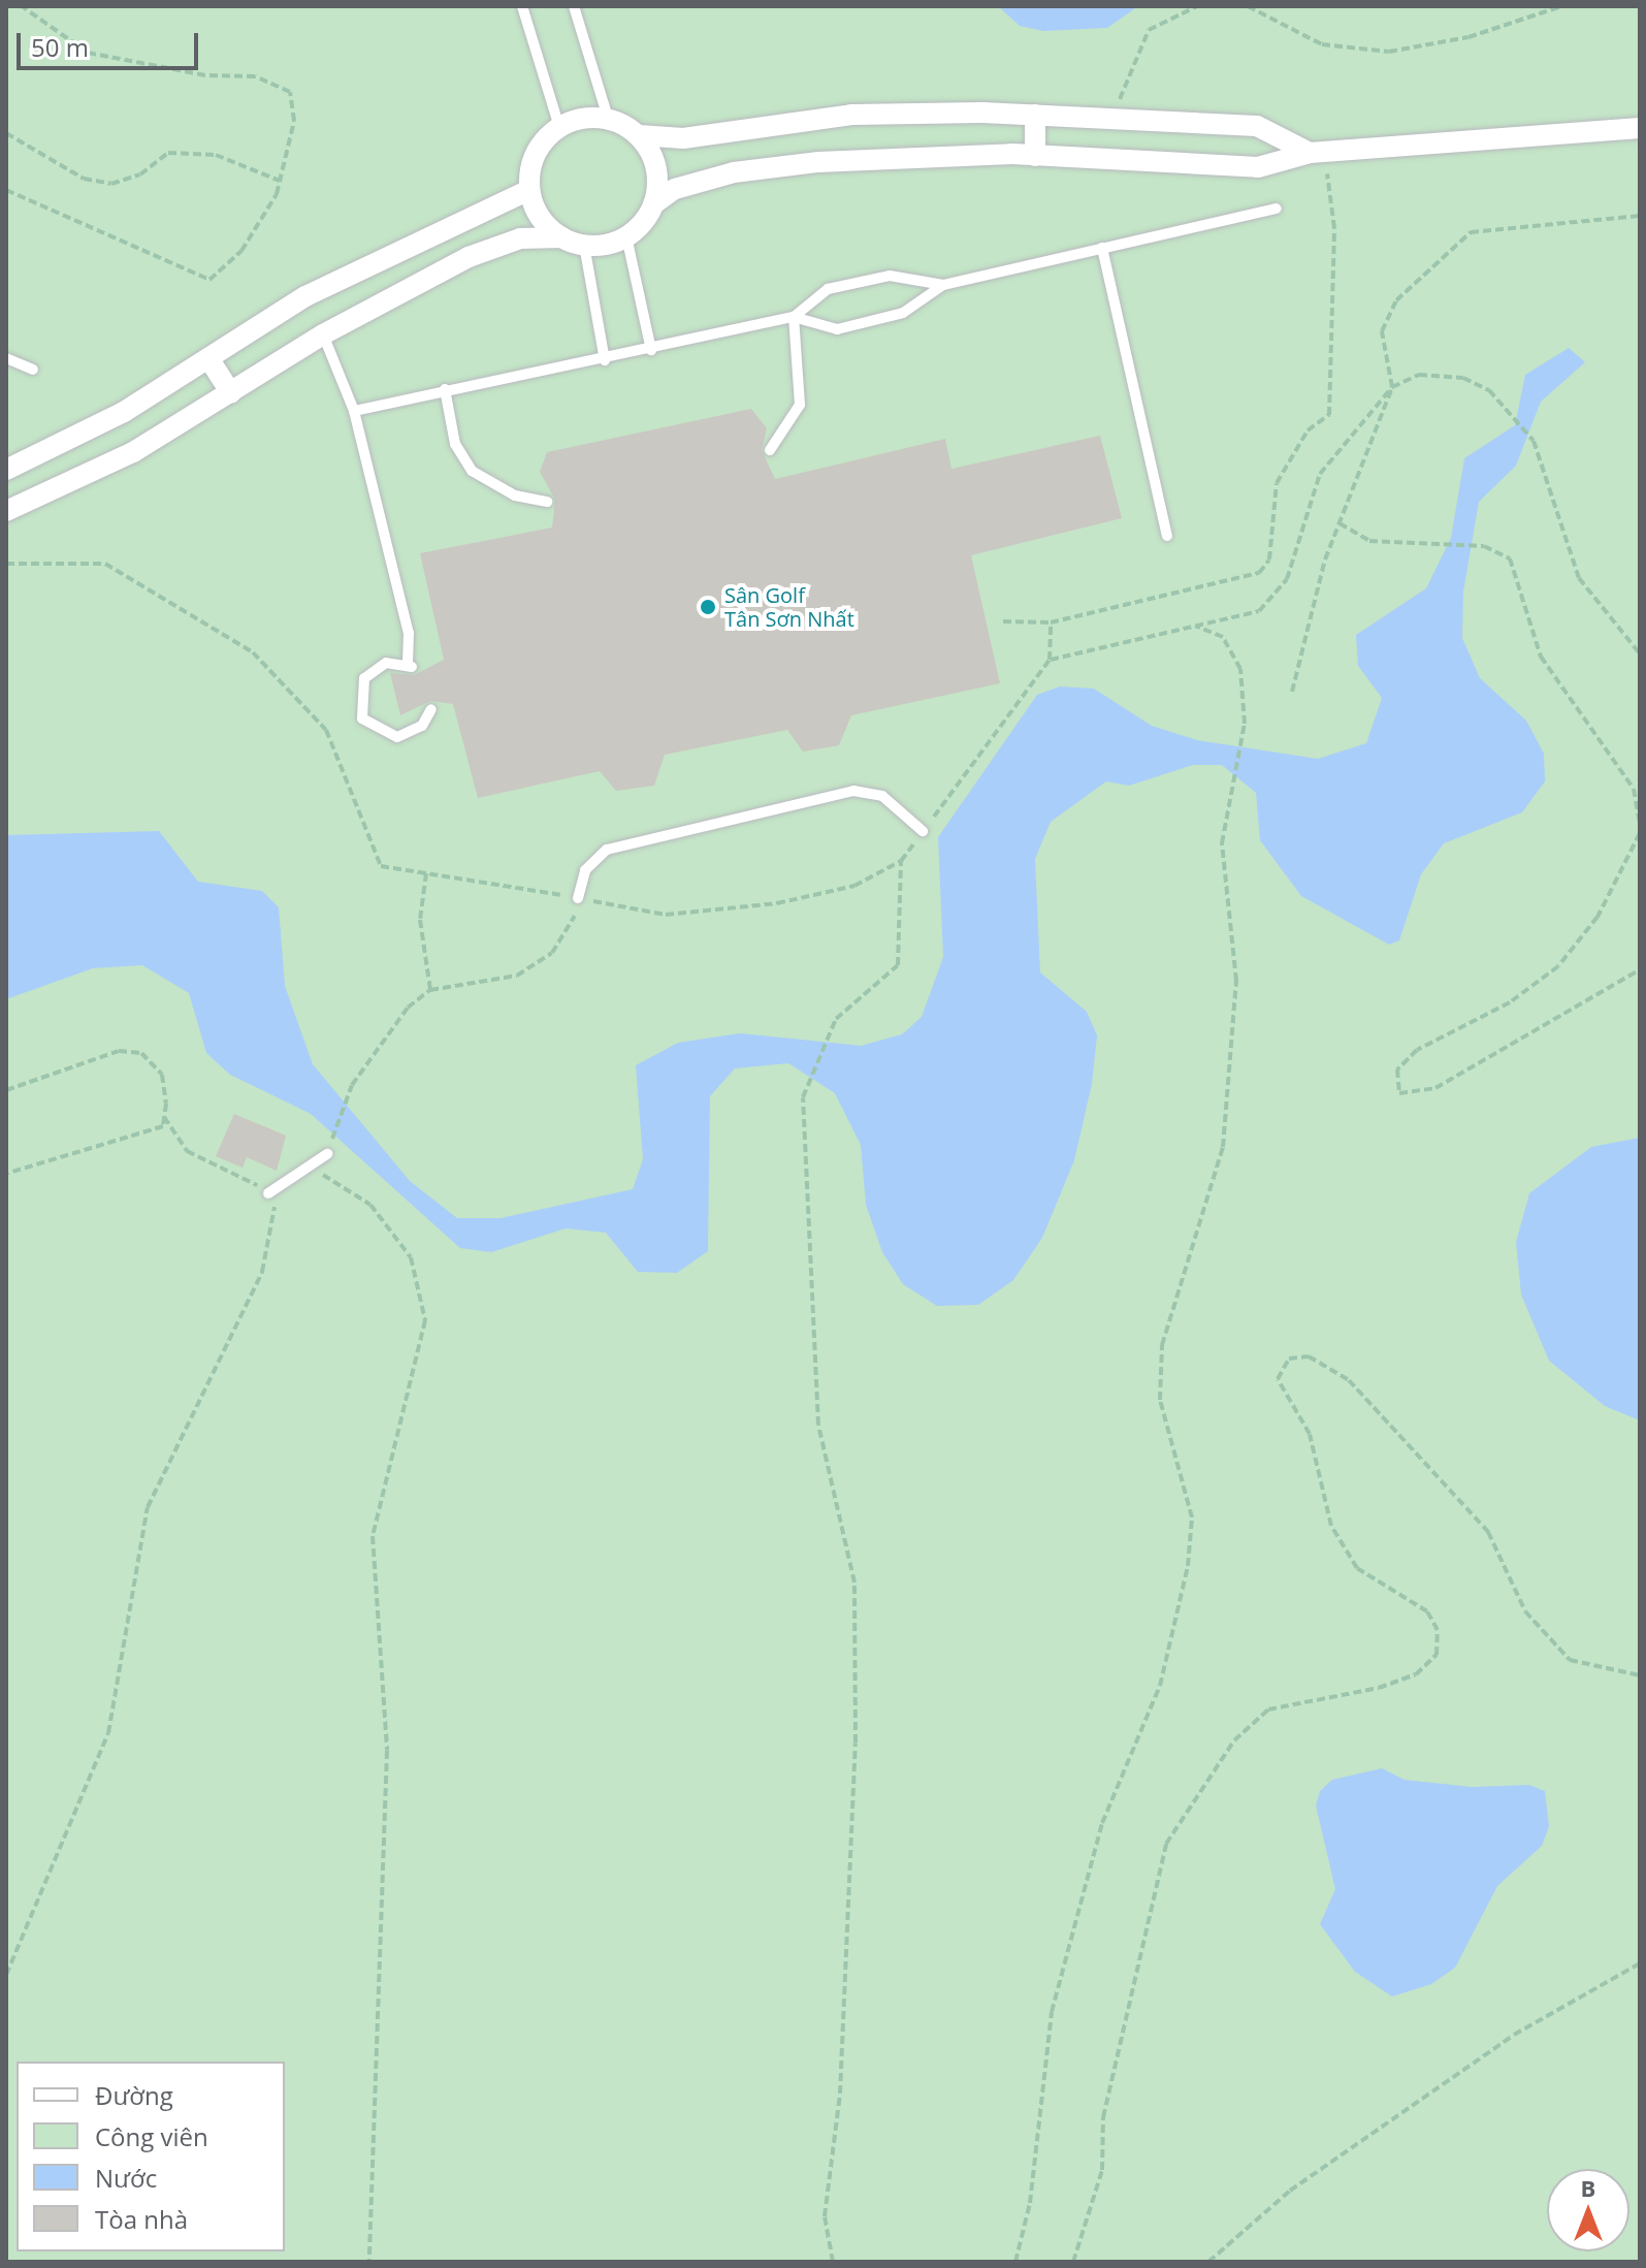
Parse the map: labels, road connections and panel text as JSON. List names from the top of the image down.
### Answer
{
  "places": ["Sân Golf Tân Sơn Nhất"],
  "legend": [
    "Đường",
    "Công viên",
    "Nước",
    "Tòa nhà"
  ],
  "scale_bar": "50 m",
  "north": "top"
}
